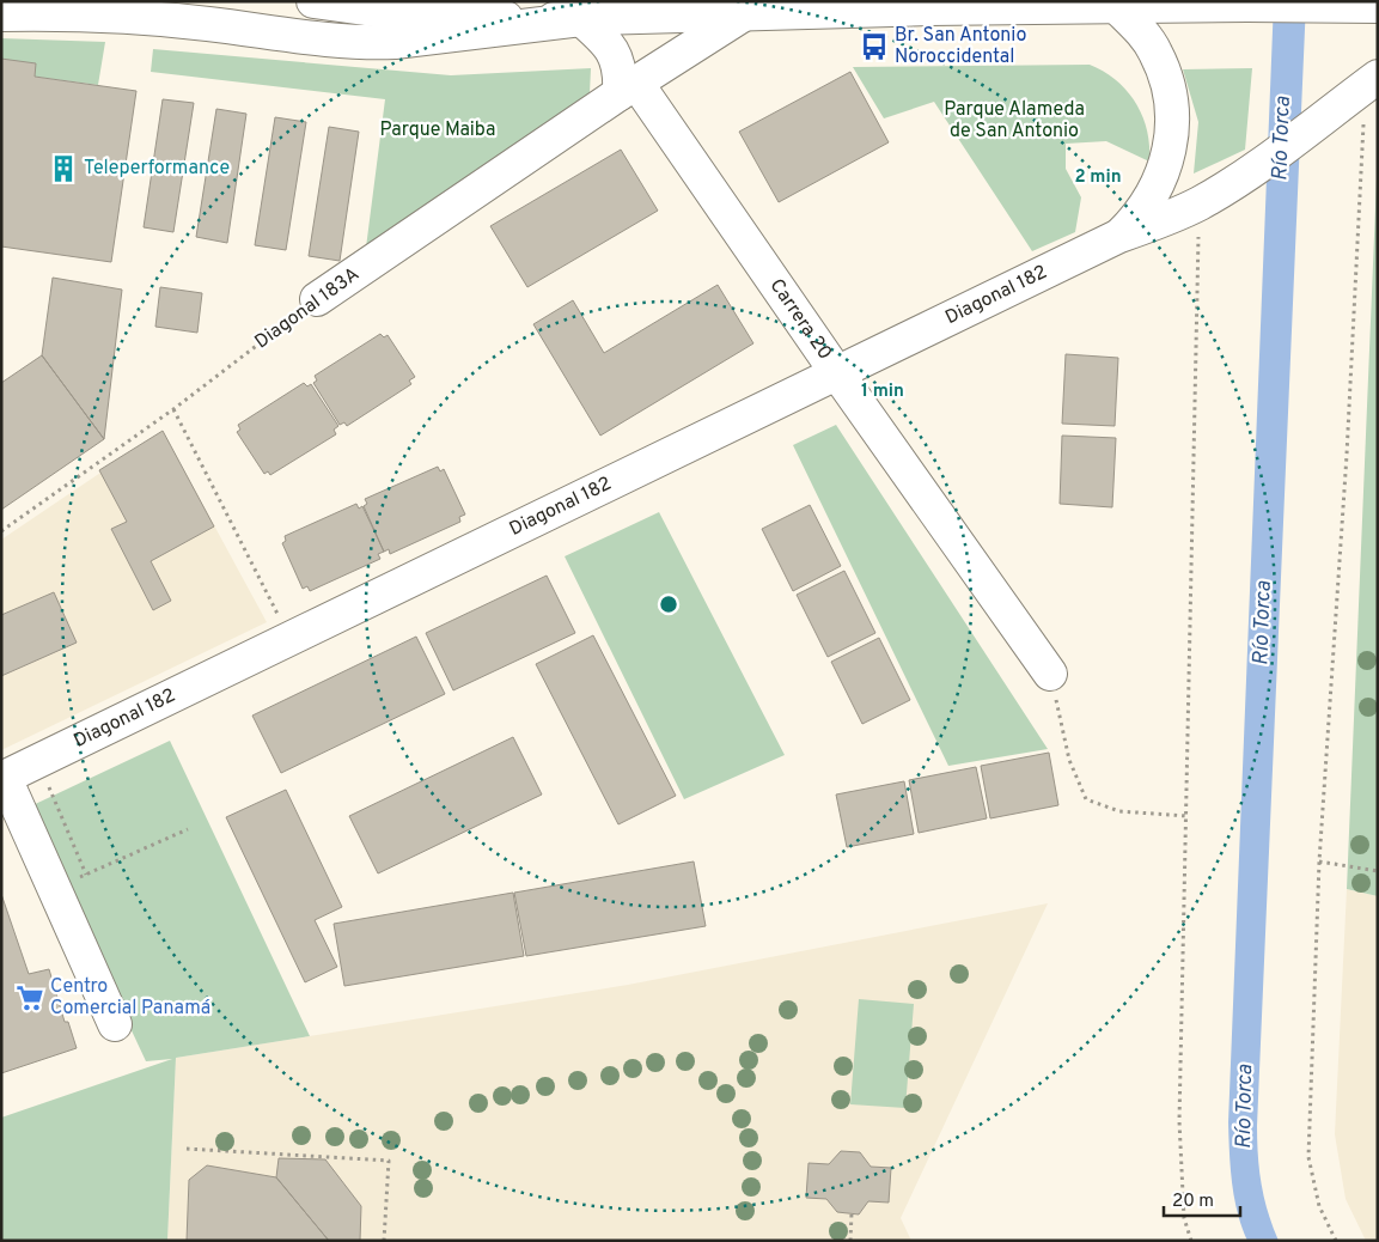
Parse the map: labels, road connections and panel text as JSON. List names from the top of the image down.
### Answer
{
  "streets": {
    "main road": ["Diagonal 182", "Diagonal 183A", "Carrera 20"]
  },
  "crossings": [
    ["Diagonal 182", "Carrera 20"],
    ["Diagonal 183A", "Carrera 20"]
  ],
  "water": ["Río Torca"],
  "parks": ["Parque Alameda de San Antonio", "Parque Maiba"],
  "places": {
    "bus stop": ["Br. San Antonio Noroccidental"],
    "building": ["Teleperformance"],
    "supermarket": ["Centro Comercial Panamá"]
  },
  "scale_bar": "20 m",
  "rings": ["2 min", "1 min"]
}
